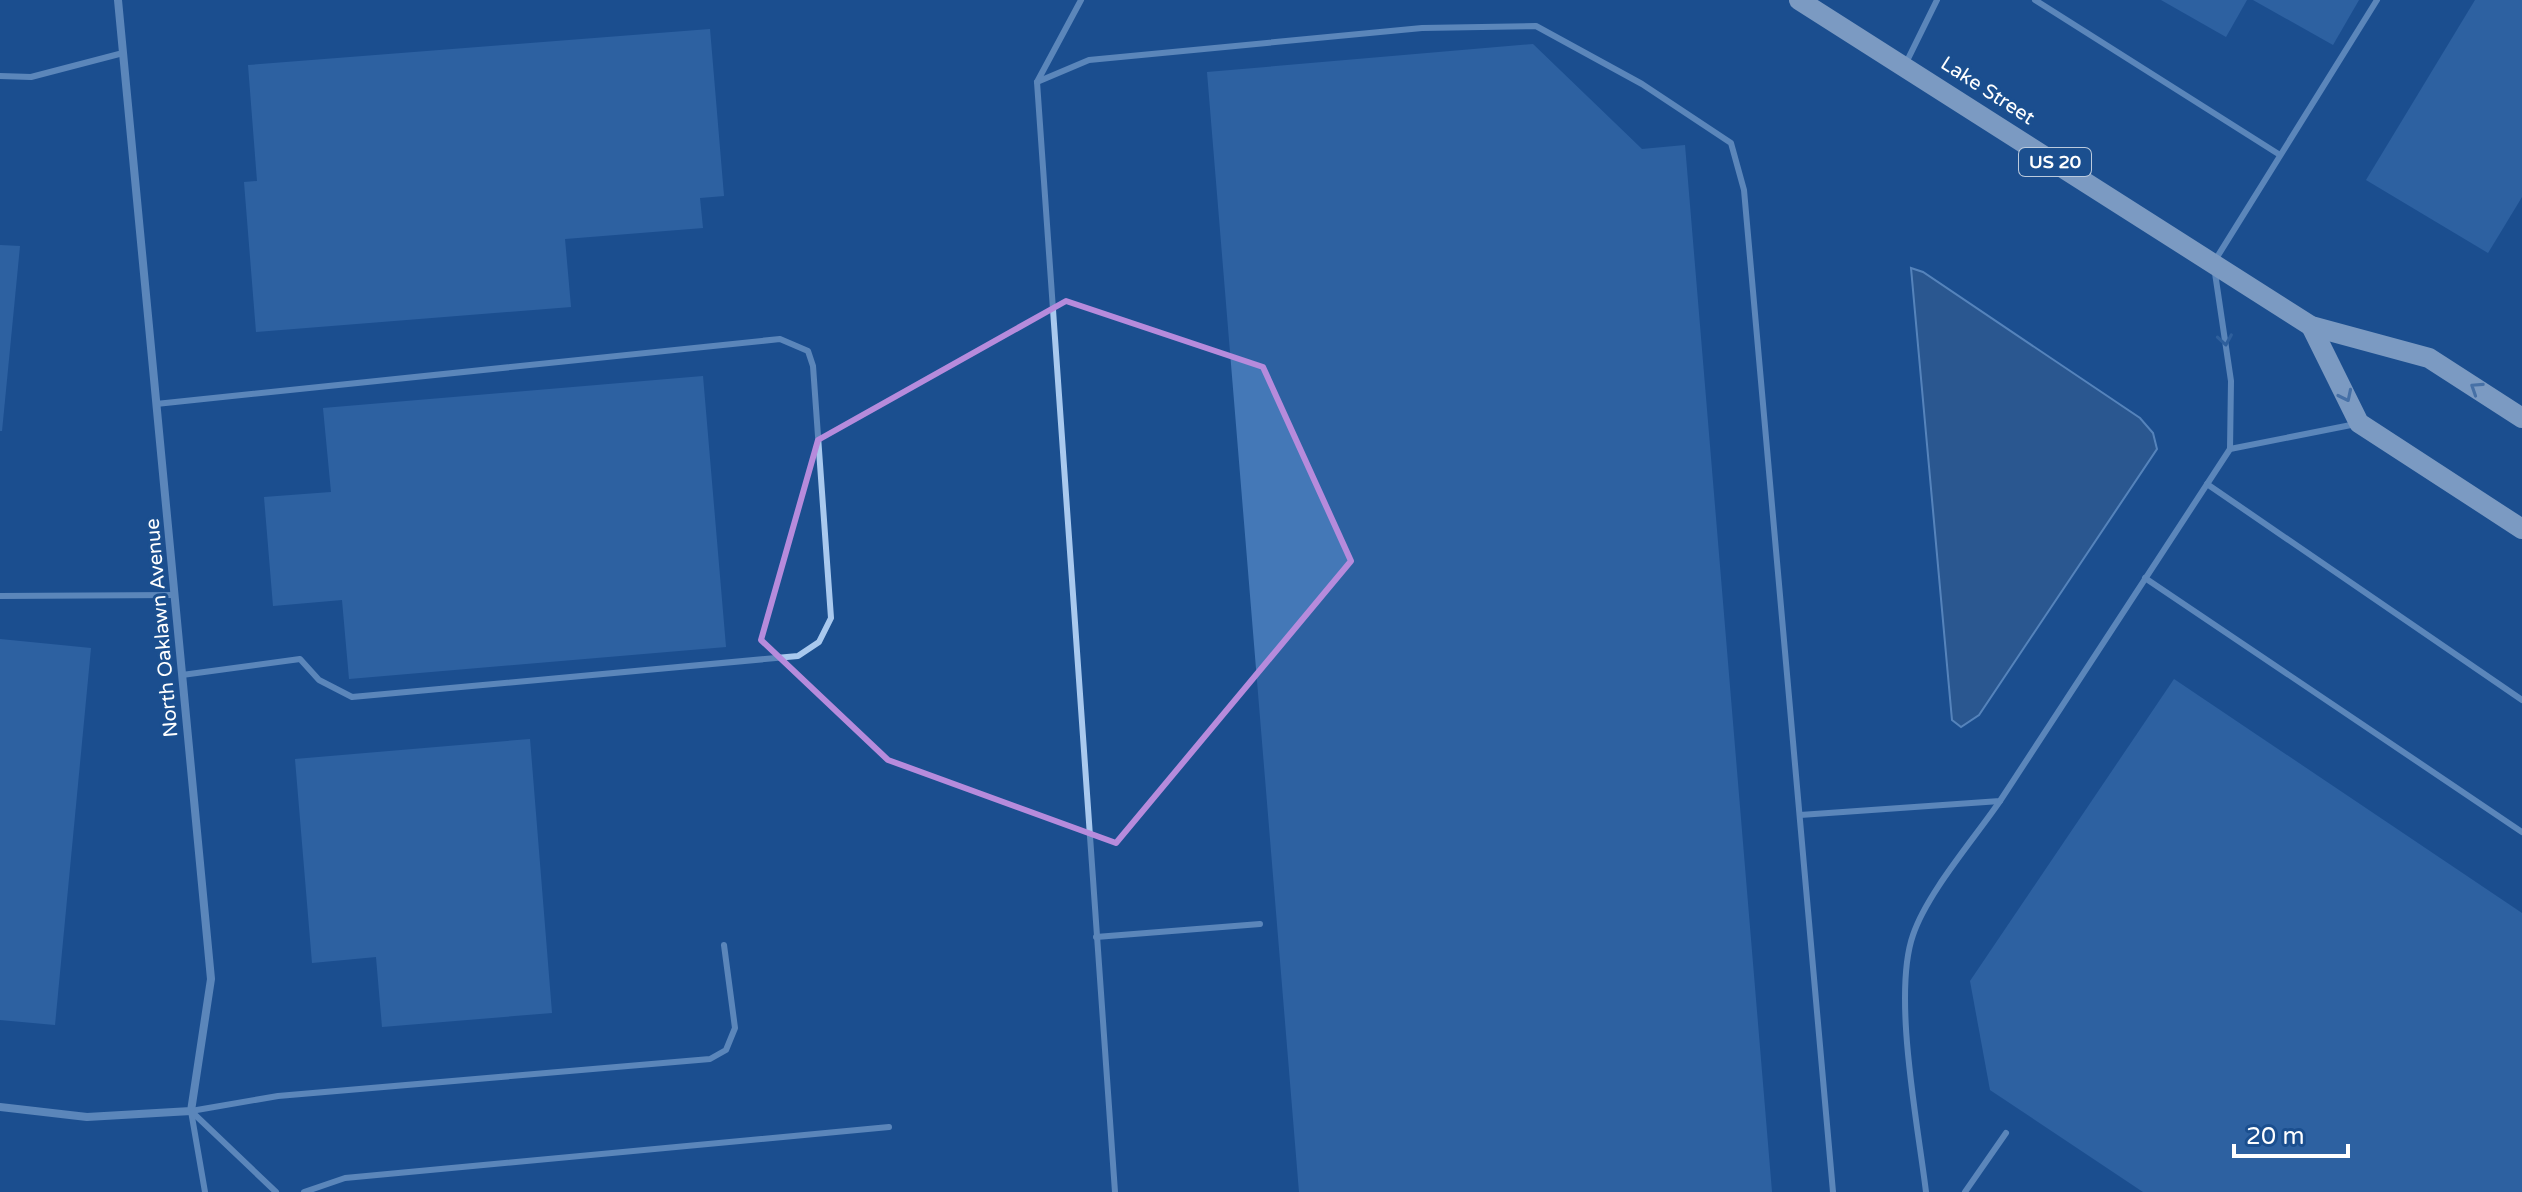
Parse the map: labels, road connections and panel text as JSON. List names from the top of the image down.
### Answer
{
  "streets": {
    "main road": ["Lake Street", "US 20"],
    "street": ["North Oaklawn Avenue"]
  },
  "scale_bar": "20 m"
}
